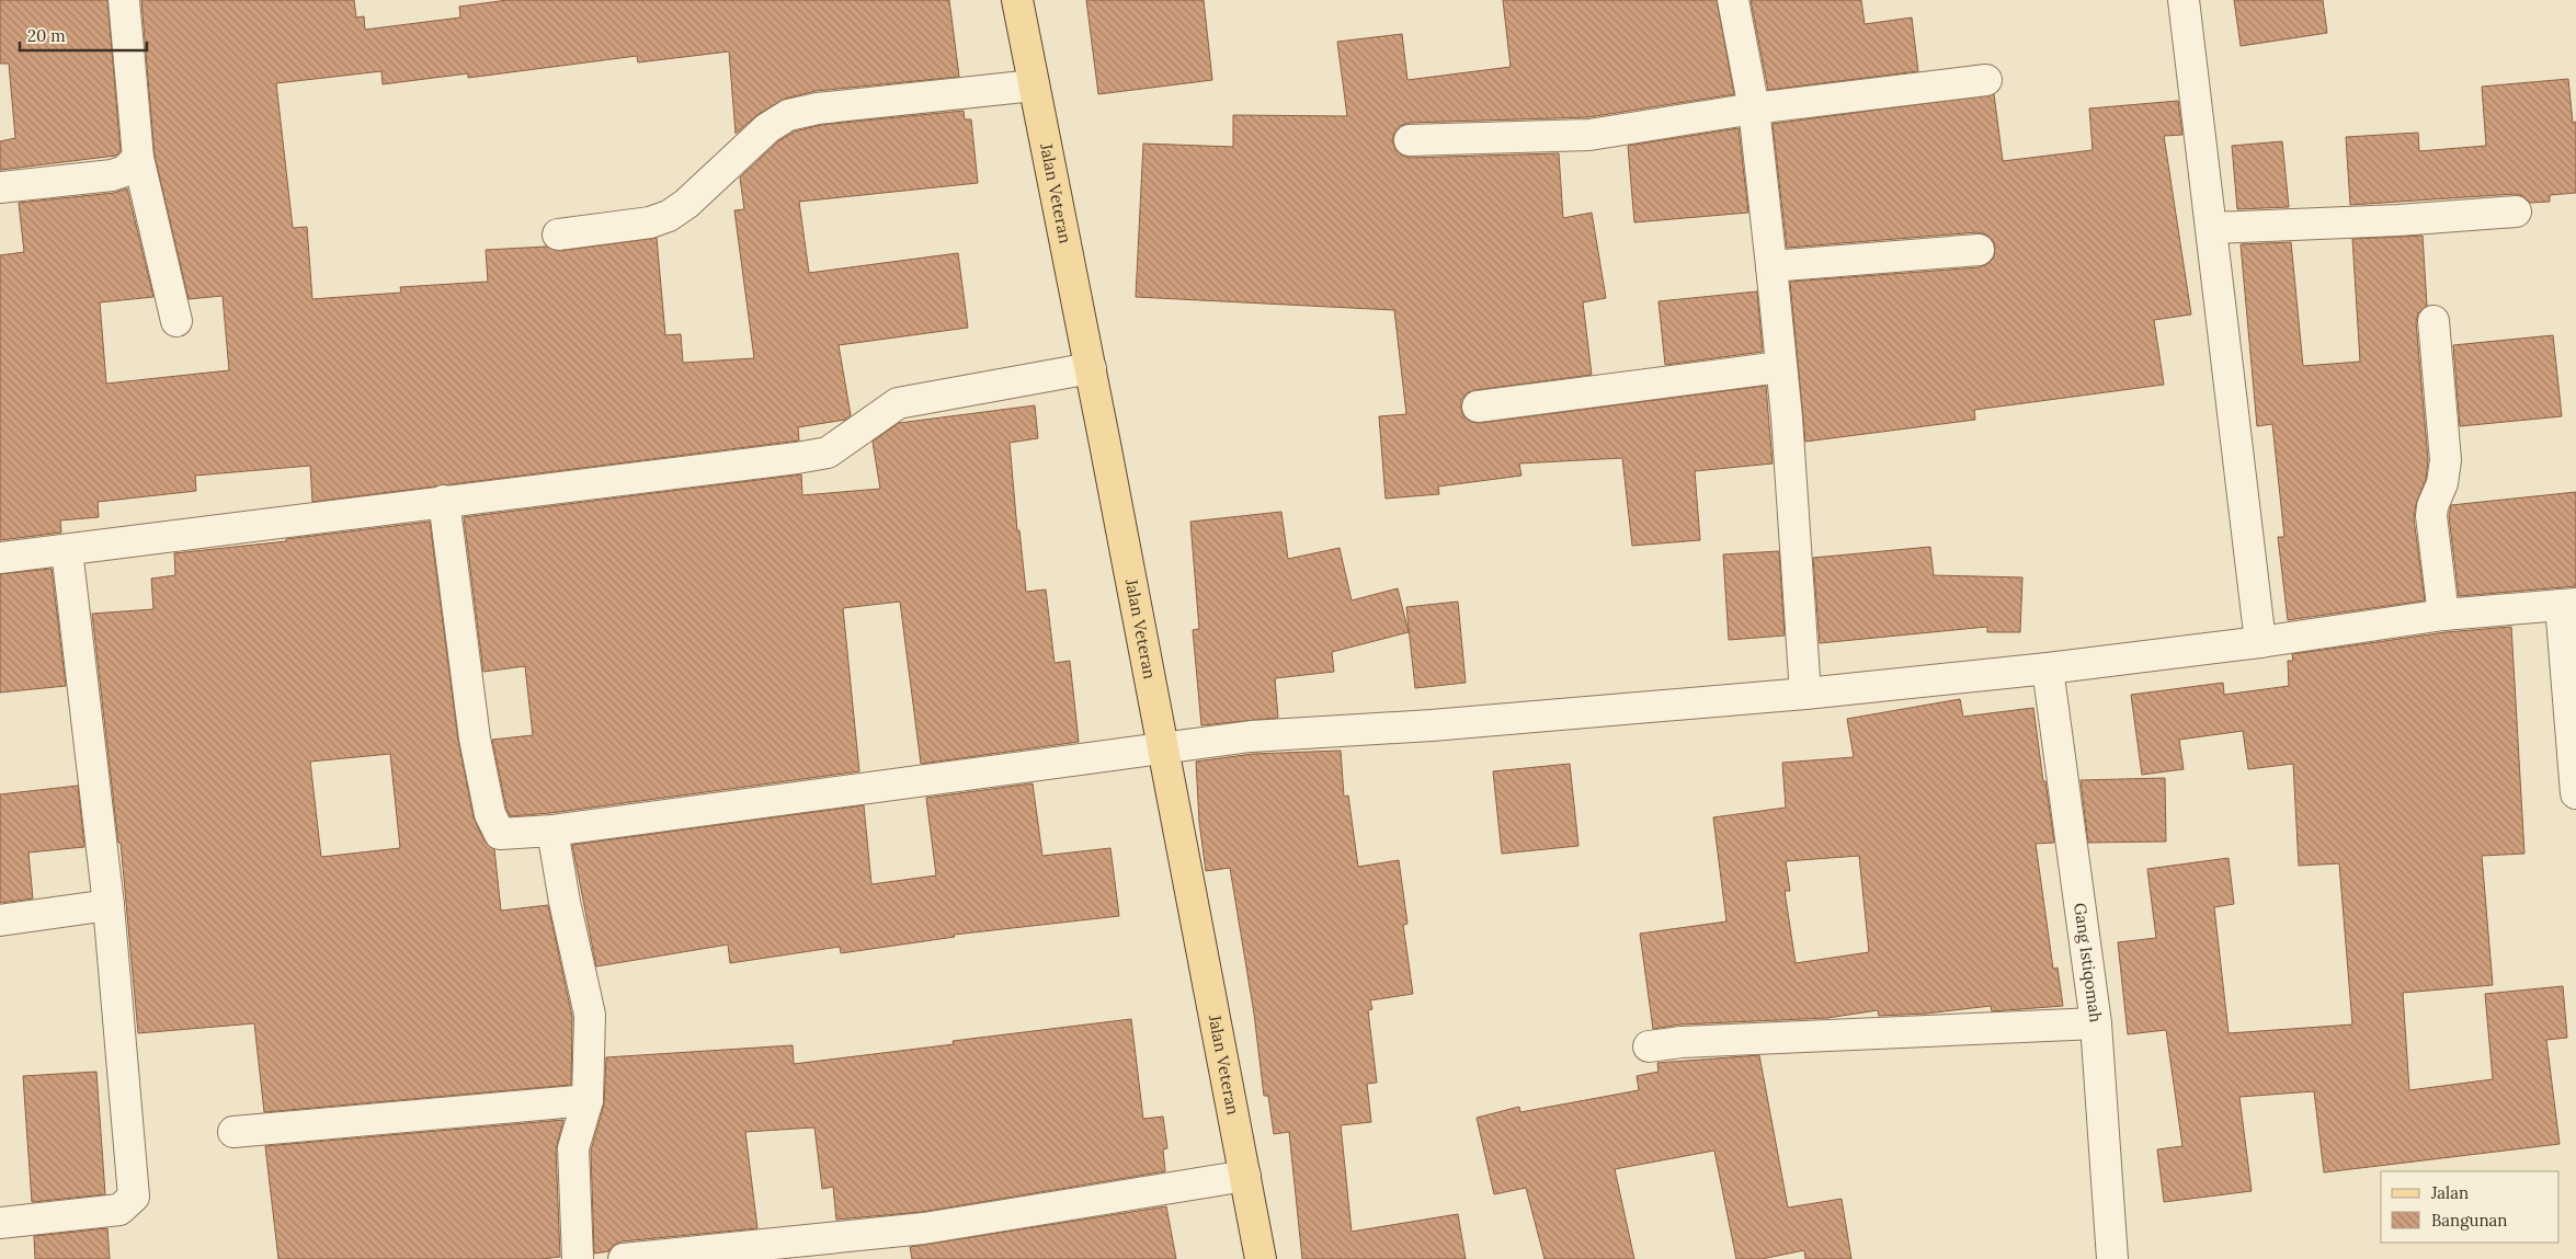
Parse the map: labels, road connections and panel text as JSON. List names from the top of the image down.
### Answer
{
  "streets": {
    "main road": ["Jalan Veteran"],
    "street": ["Gang Istiqomah"]
  },
  "legend": ["Jalan", "Bangunan"],
  "scale_bar": "20 m"
}
